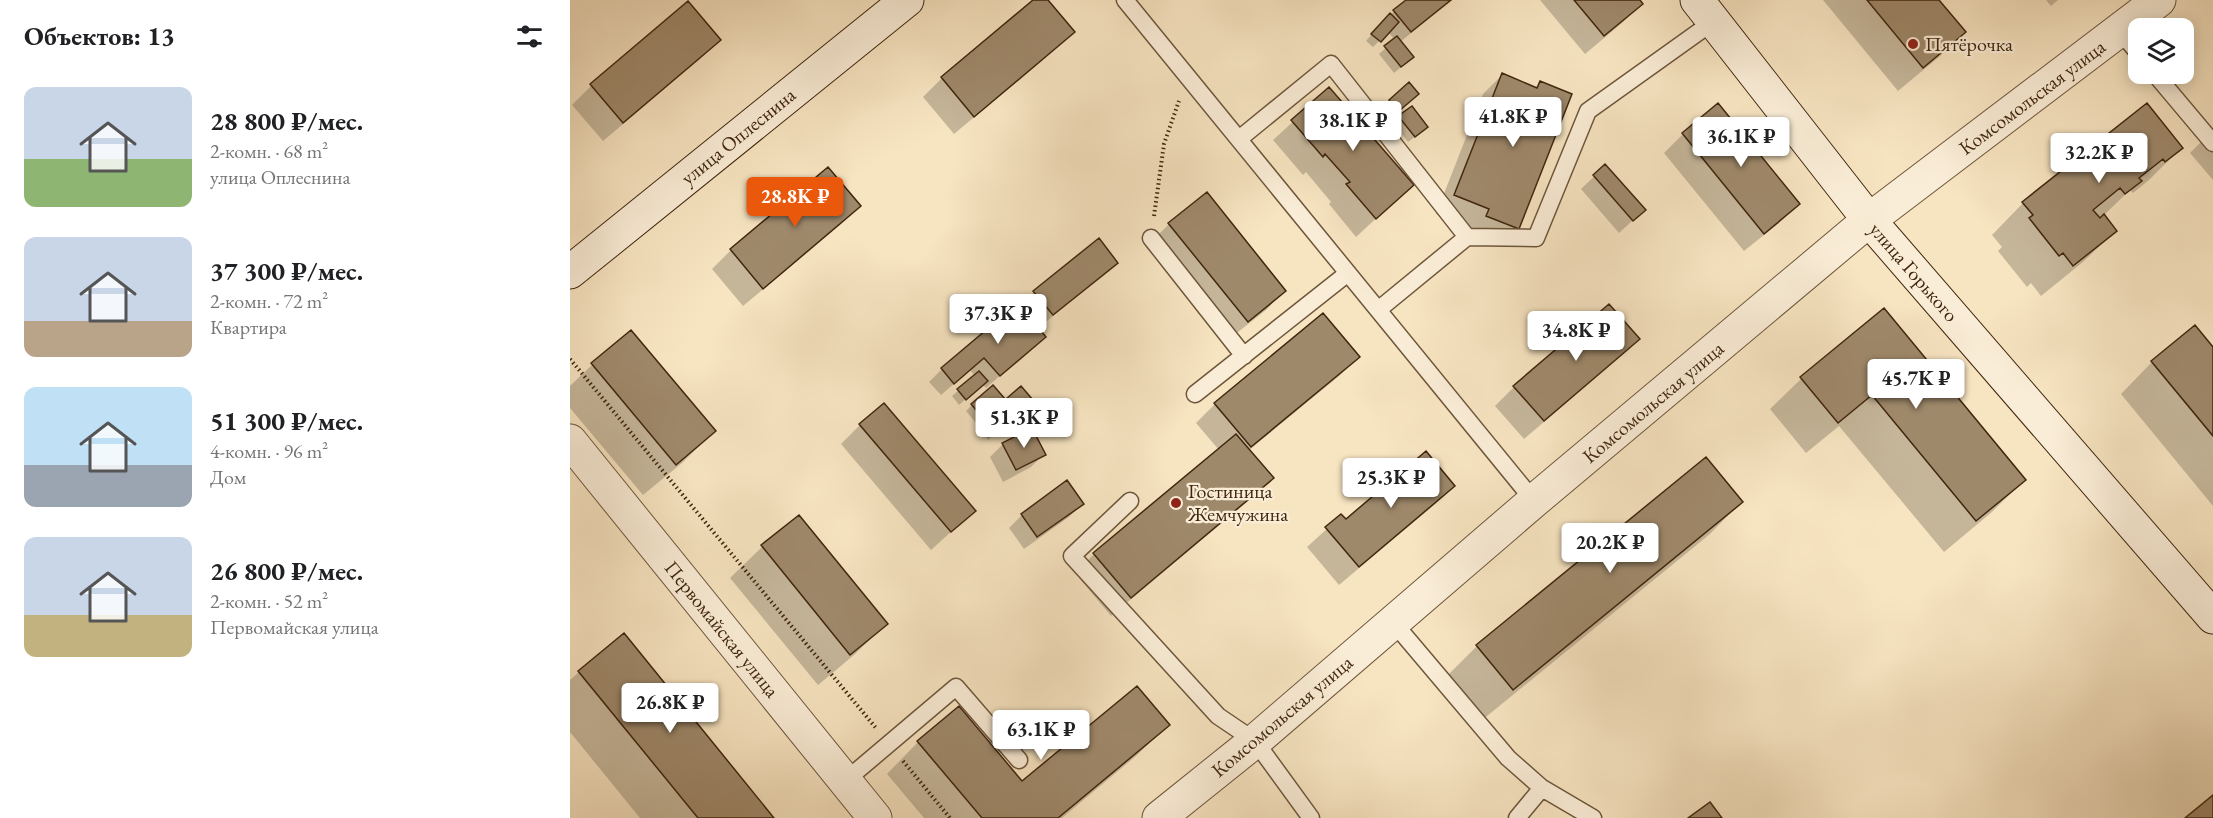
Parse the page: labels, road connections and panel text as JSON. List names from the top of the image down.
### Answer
{
  "streets": {
    "street": [
      "Комсомольская улица",
      "улица Оплеснина",
      "улица Горького",
      "Первомайская улица"
    ]
  },
  "crossings": [
    ["Комсомольская улица", "улица Горького"]
  ],
  "places": ["Пятёрочка", "Гостиница Жемчужина"],
  "page": {
    "heading": "Объектов: 13",
    "list": [
      {
        "name": "28 800 ₽/мес.",
        "note": "2-комн. · 68 m² · улица Оплеснина"
      },
      {
        "name": "37 300 ₽/мес.",
        "note": "2-комн. · 72 m² · Квартира"
      },
      {
        "name": "51 300 ₽/мес.",
        "note": "4-комн. · 96 m² · Дом"
      },
      {
        "name": "26 800 ₽/мес.",
        "note": "2-комн. · 52 m² · Первомайская улица"
      }
    ],
    "price": [
      "41.8K ₽",
      "38.1K ₽",
      "36.1K ₽",
      "32.2K ₽",
      "28.8K ₽",
      "37.3K ₽",
      "34.8K ₽",
      "45.7K ₽",
      "51.3K ₽",
      "25.3K ₽",
      "20.2K ₽",
      "26.8K ₽",
      "63.1K ₽"
    ]
  }
}
